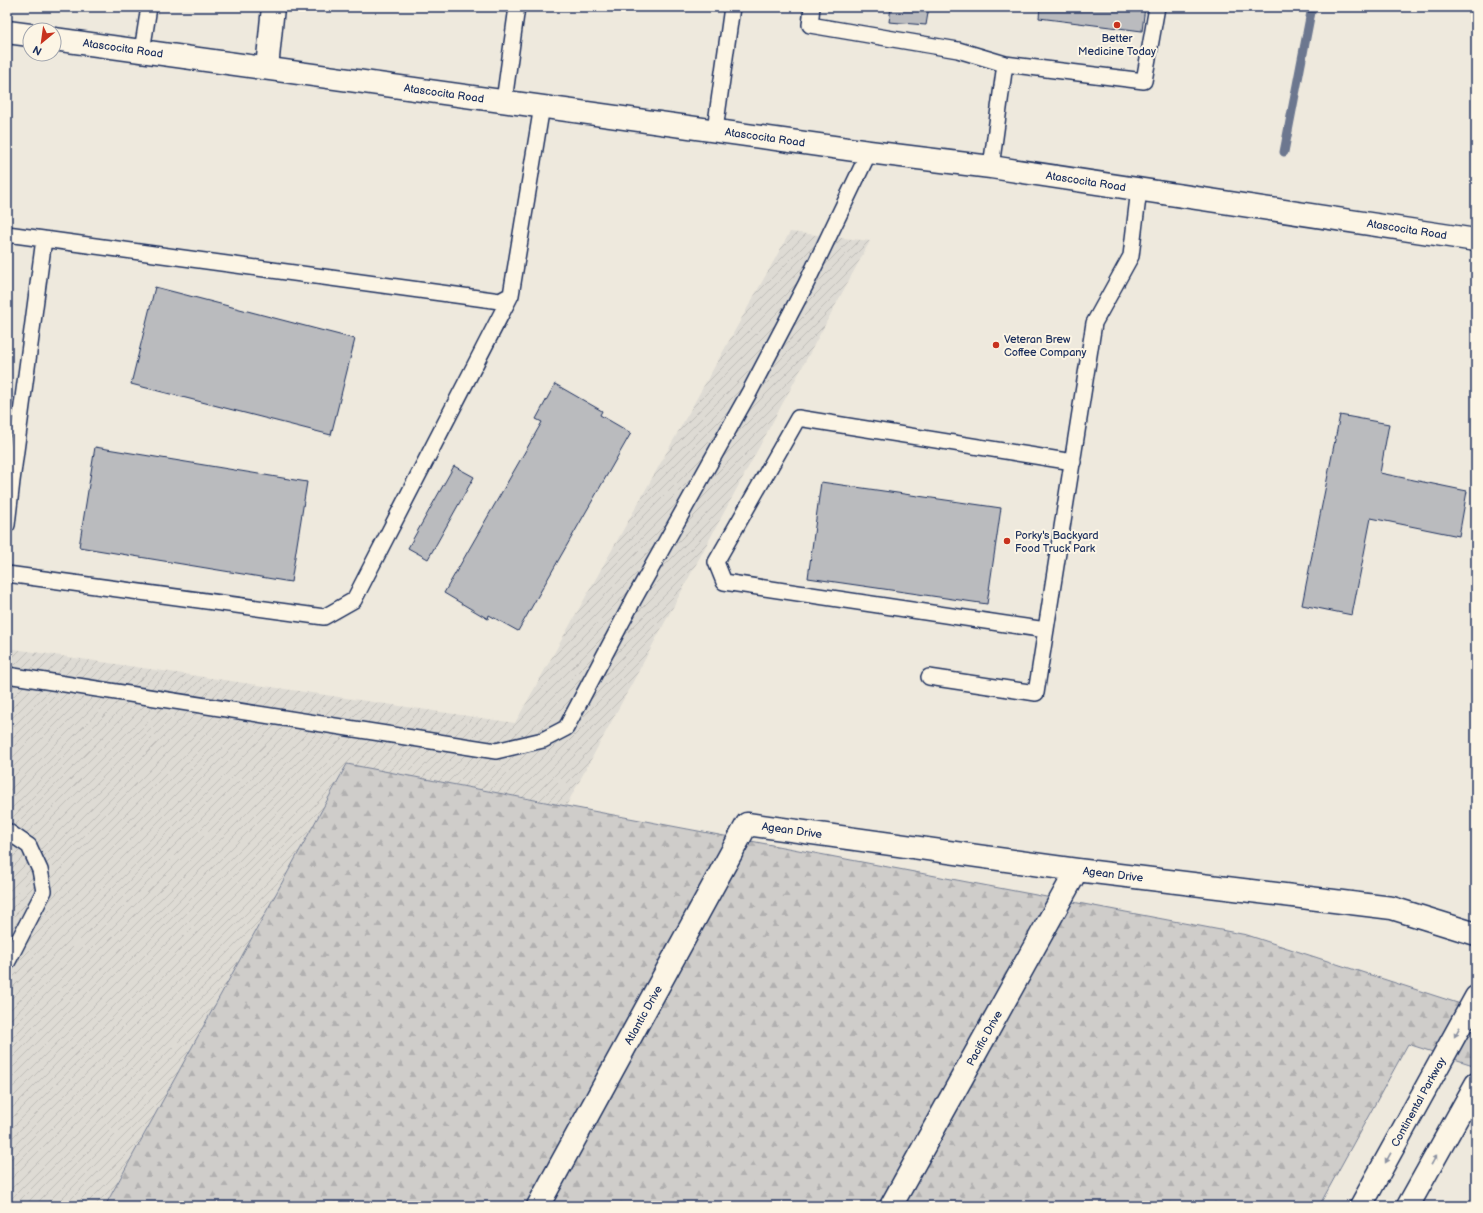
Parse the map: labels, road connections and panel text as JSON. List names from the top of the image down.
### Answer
{
  "streets": {
    "street": [
      "Atascocita Road",
      "Agean Drive",
      "Atlantic Drive",
      "Pacific Drive",
      "Continental Parkway"
    ]
  },
  "crossings": [
    ["Agean Drive", "Atlantic Drive"],
    ["Agean Drive", "Pacific Drive"]
  ],
  "places": ["Better Medicine Today", "Veteran Brew Coffee Company", "Porky's Backyard Food Truck Park"],
  "north": "bottom left"
}
